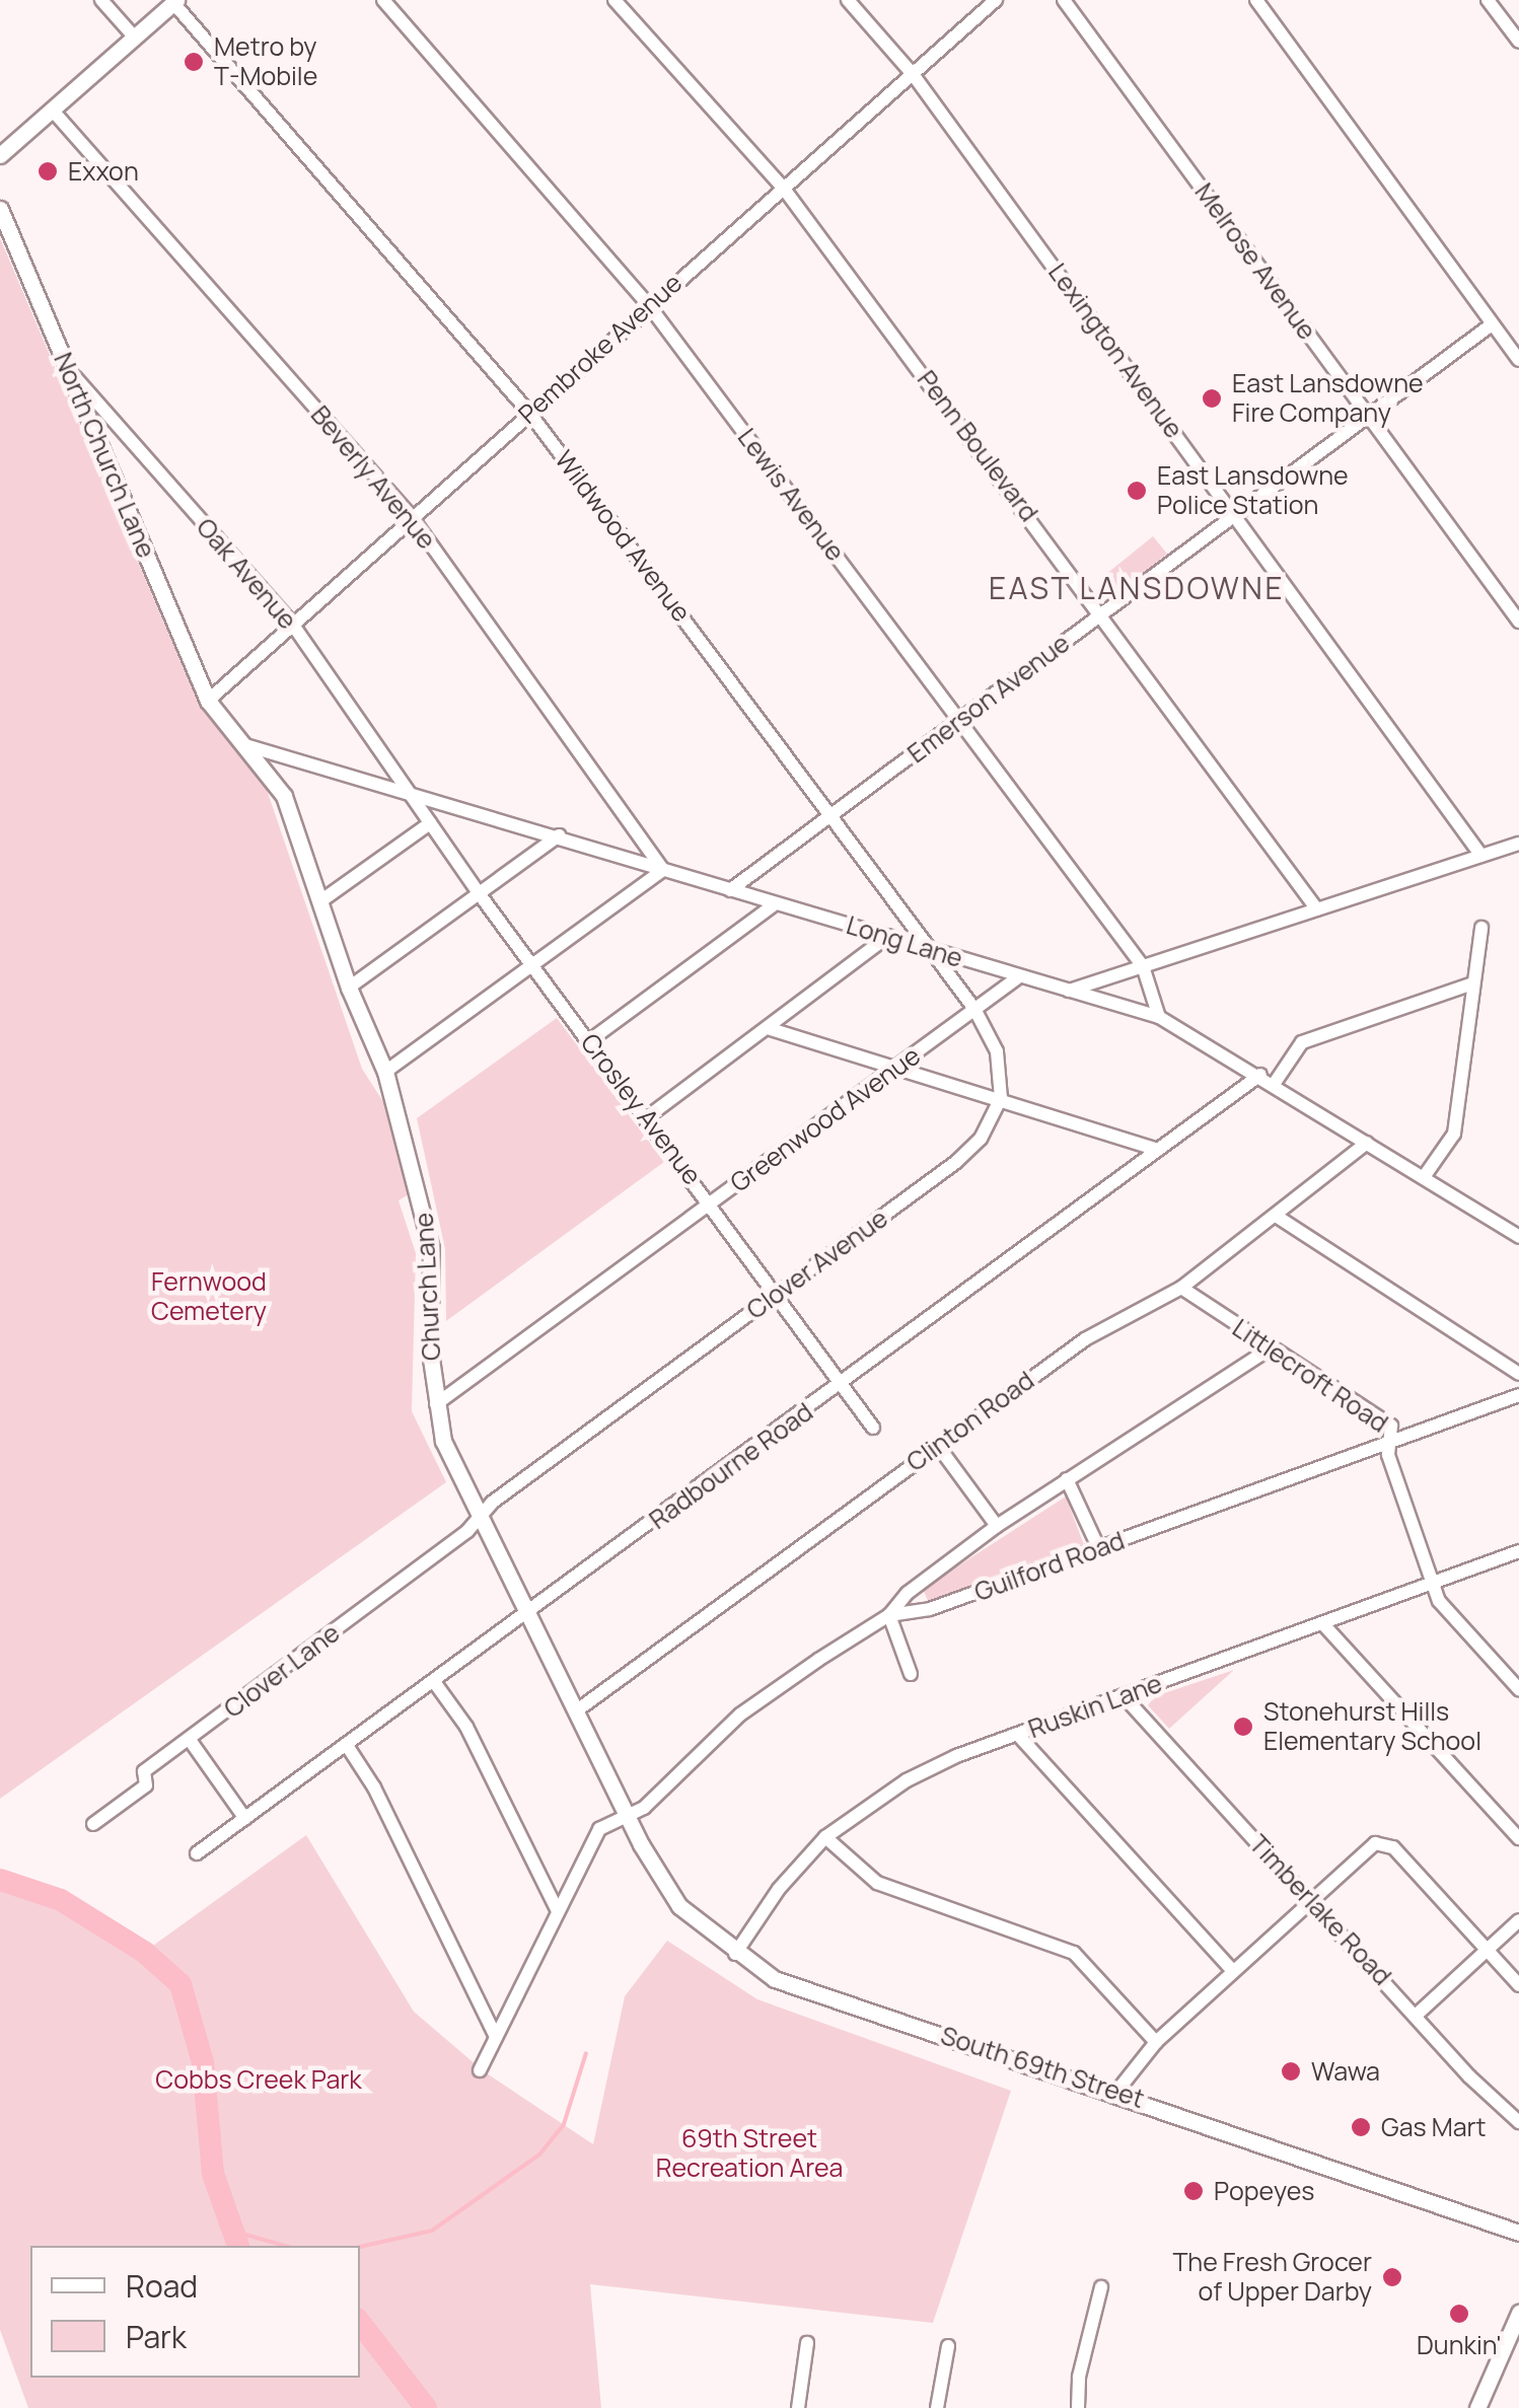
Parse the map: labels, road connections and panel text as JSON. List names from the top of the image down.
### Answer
{
  "streets": {
    "main road": ["North Church Lane", "Church Lane", "South 69th Street"],
    "street": [
      "Melrose Avenue",
      "Pembroke Avenue",
      "Lexington Avenue",
      "Penn Boulevard",
      "Beverly Avenue",
      "Lewis Avenue",
      "Wildwood Avenue",
      "Oak Avenue",
      "Emerson Avenue",
      "Long Lane",
      "Crosley Avenue",
      "Greenwood Avenue",
      "Clover Avenue",
      "Littlecroft Road",
      "Clinton Road",
      "Radbourne Road",
      "Guilford Road",
      "Clover Lane",
      "Ruskin Lane",
      "Timberlake Road"
    ]
  },
  "crossings": [
    ["Melrose Avenue", "Emerson Avenue"],
    ["Pembroke Avenue", "Lexington Avenue"],
    ["Pembroke Avenue", "Penn Boulevard"],
    ["Pembroke Avenue", "North Church Lane"],
    ["Pembroke Avenue", "Beverly Avenue"],
    ["Pembroke Avenue", "Lewis Avenue"],
    ["Pembroke Avenue", "Wildwood Avenue"],
    ["Pembroke Avenue", "Oak Avenue"],
    ["Pembroke Avenue", "Church Lane"],
    ["Lexington Avenue", "Emerson Avenue"],
    ["Penn Boulevard", "Emerson Avenue"],
    ["North Church Lane", "Oak Avenue"],
    ["North Church Lane", "Church Lane"],
    ["Beverly Avenue", "Long Lane"],
    ["Lewis Avenue", "Emerson Avenue"],
    ["Lewis Avenue", "Long Lane"],
    ["Wildwood Avenue", "Emerson Avenue"],
    ["Wildwood Avenue", "Long Lane"],
    ["Oak Avenue", "Long Lane"],
    ["Oak Avenue", "Crosley Avenue"],
    ["Emerson Avenue", "Long Lane"],
    ["Long Lane", "Crosley Avenue"],
    ["Long Lane", "Greenwood Avenue"],
    ["Long Lane", "Church Lane"],
    ["Long Lane", "Clinton Road"],
    ["Long Lane", "Radbourne Road"],
    ["Crosley Avenue", "Greenwood Avenue"],
    ["Crosley Avenue", "Clover Avenue"],
    ["Crosley Avenue", "Radbourne Road"],
    ["Greenwood Avenue", "Church Lane"],
    ["Clover Avenue", "Church Lane"],
    ["Clover Avenue", "Clover Lane"],
    ["Church Lane", "Clinton Road"],
    ["Church Lane", "Radbourne Road"],
    ["Church Lane", "Guilford Road"],
    ["Church Lane", "Clover Lane"],
    ["Church Lane", "South 69th Street"],
    ["Littlecroft Road", "Clinton Road"],
    ["Littlecroft Road", "Guilford Road"],
    ["Littlecroft Road", "Ruskin Lane"],
    ["Guilford Road", "South 69th Street"],
    ["Ruskin Lane", "Timberlake Road"],
    ["Ruskin Lane", "South 69th Street"]
  ],
  "districts": ["EAST LANSDOWNE"],
  "parks": ["Fernwood Cemetery", "Cobbs Creek Park", "69th Street Recreation Area"],
  "places": [
    "Metro by T-Mobile",
    "Exxon",
    "East Lansdowne Fire Company",
    "East Lansdowne Police Station",
    "Stonehurst Hills Elementary School",
    "Wawa",
    "Gas Mart",
    "Popeyes",
    "The Fresh Grocer of Upper Darby",
    "Dunkin'"
  ],
  "legend": ["Road", "Park"]
}
